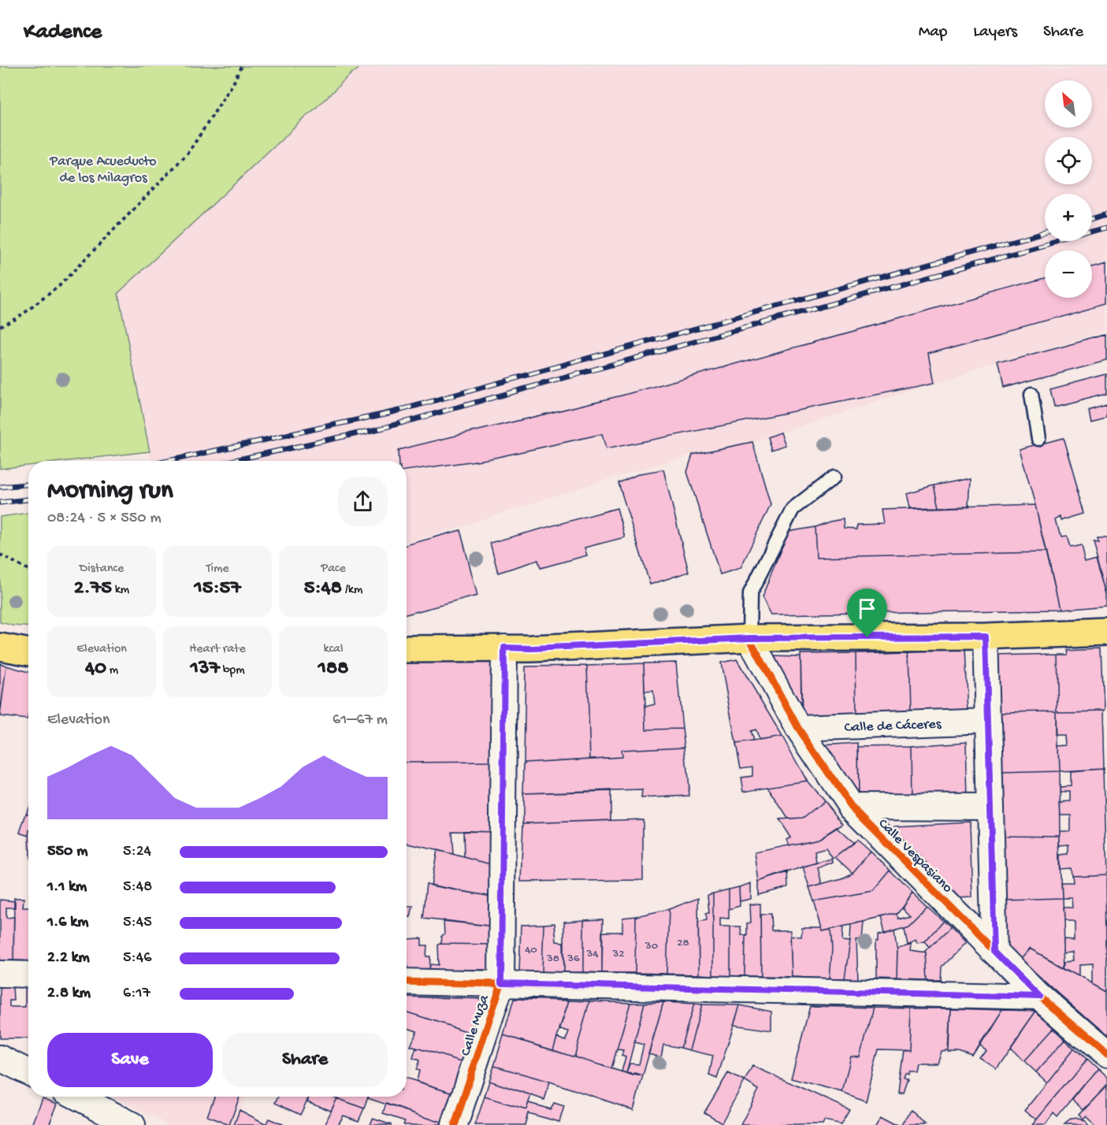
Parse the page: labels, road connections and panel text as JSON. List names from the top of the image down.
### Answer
{
  "streets": {
    "street": ["Calle de Cáceres", "Calle Vespasiano", "Calle Muza"]
  },
  "crossings": [
    ["Calle de Cáceres", "Calle Vespasiano"]
  ],
  "parks": ["Parque Acueducto de los Milagros"],
  "house_numbers": [
    "28",
    "30",
    "40",
    "34",
    "32",
    "38",
    "36"
  ],
  "north": "top left",
  "page": {
    "header": "Kadence",
    "nav": ["Map", "Layers", "Share"],
    "map_buttons": ["+", "−"],
    "heading": ["Morning run", "08:24 · 5 × 550 m"],
    "stats": [
      ["Distance", "2.75 km"],
      ["Time", "15:57"],
      ["Pace", "5:48 /km"],
      ["Elevation", "40 m"],
      ["Heart rate", "137 bpm"],
      ["kcal", "188"]
    ],
    "chart": ["Elevation", "61–67 m"],
    "list": [
      {
        "name": "550 m",
        "note": "5:24"
      },
      {
        "name": "1.1 km",
        "note": "5:48"
      },
      {
        "name": "1.6 km",
        "note": "5:45"
      },
      {
        "name": "2.2 km",
        "note": "5:46"
      },
      {
        "name": "2.8 km",
        "note": "6:17"
      }
    ],
    "buttons": ["Save", "Share"]
  }
}
